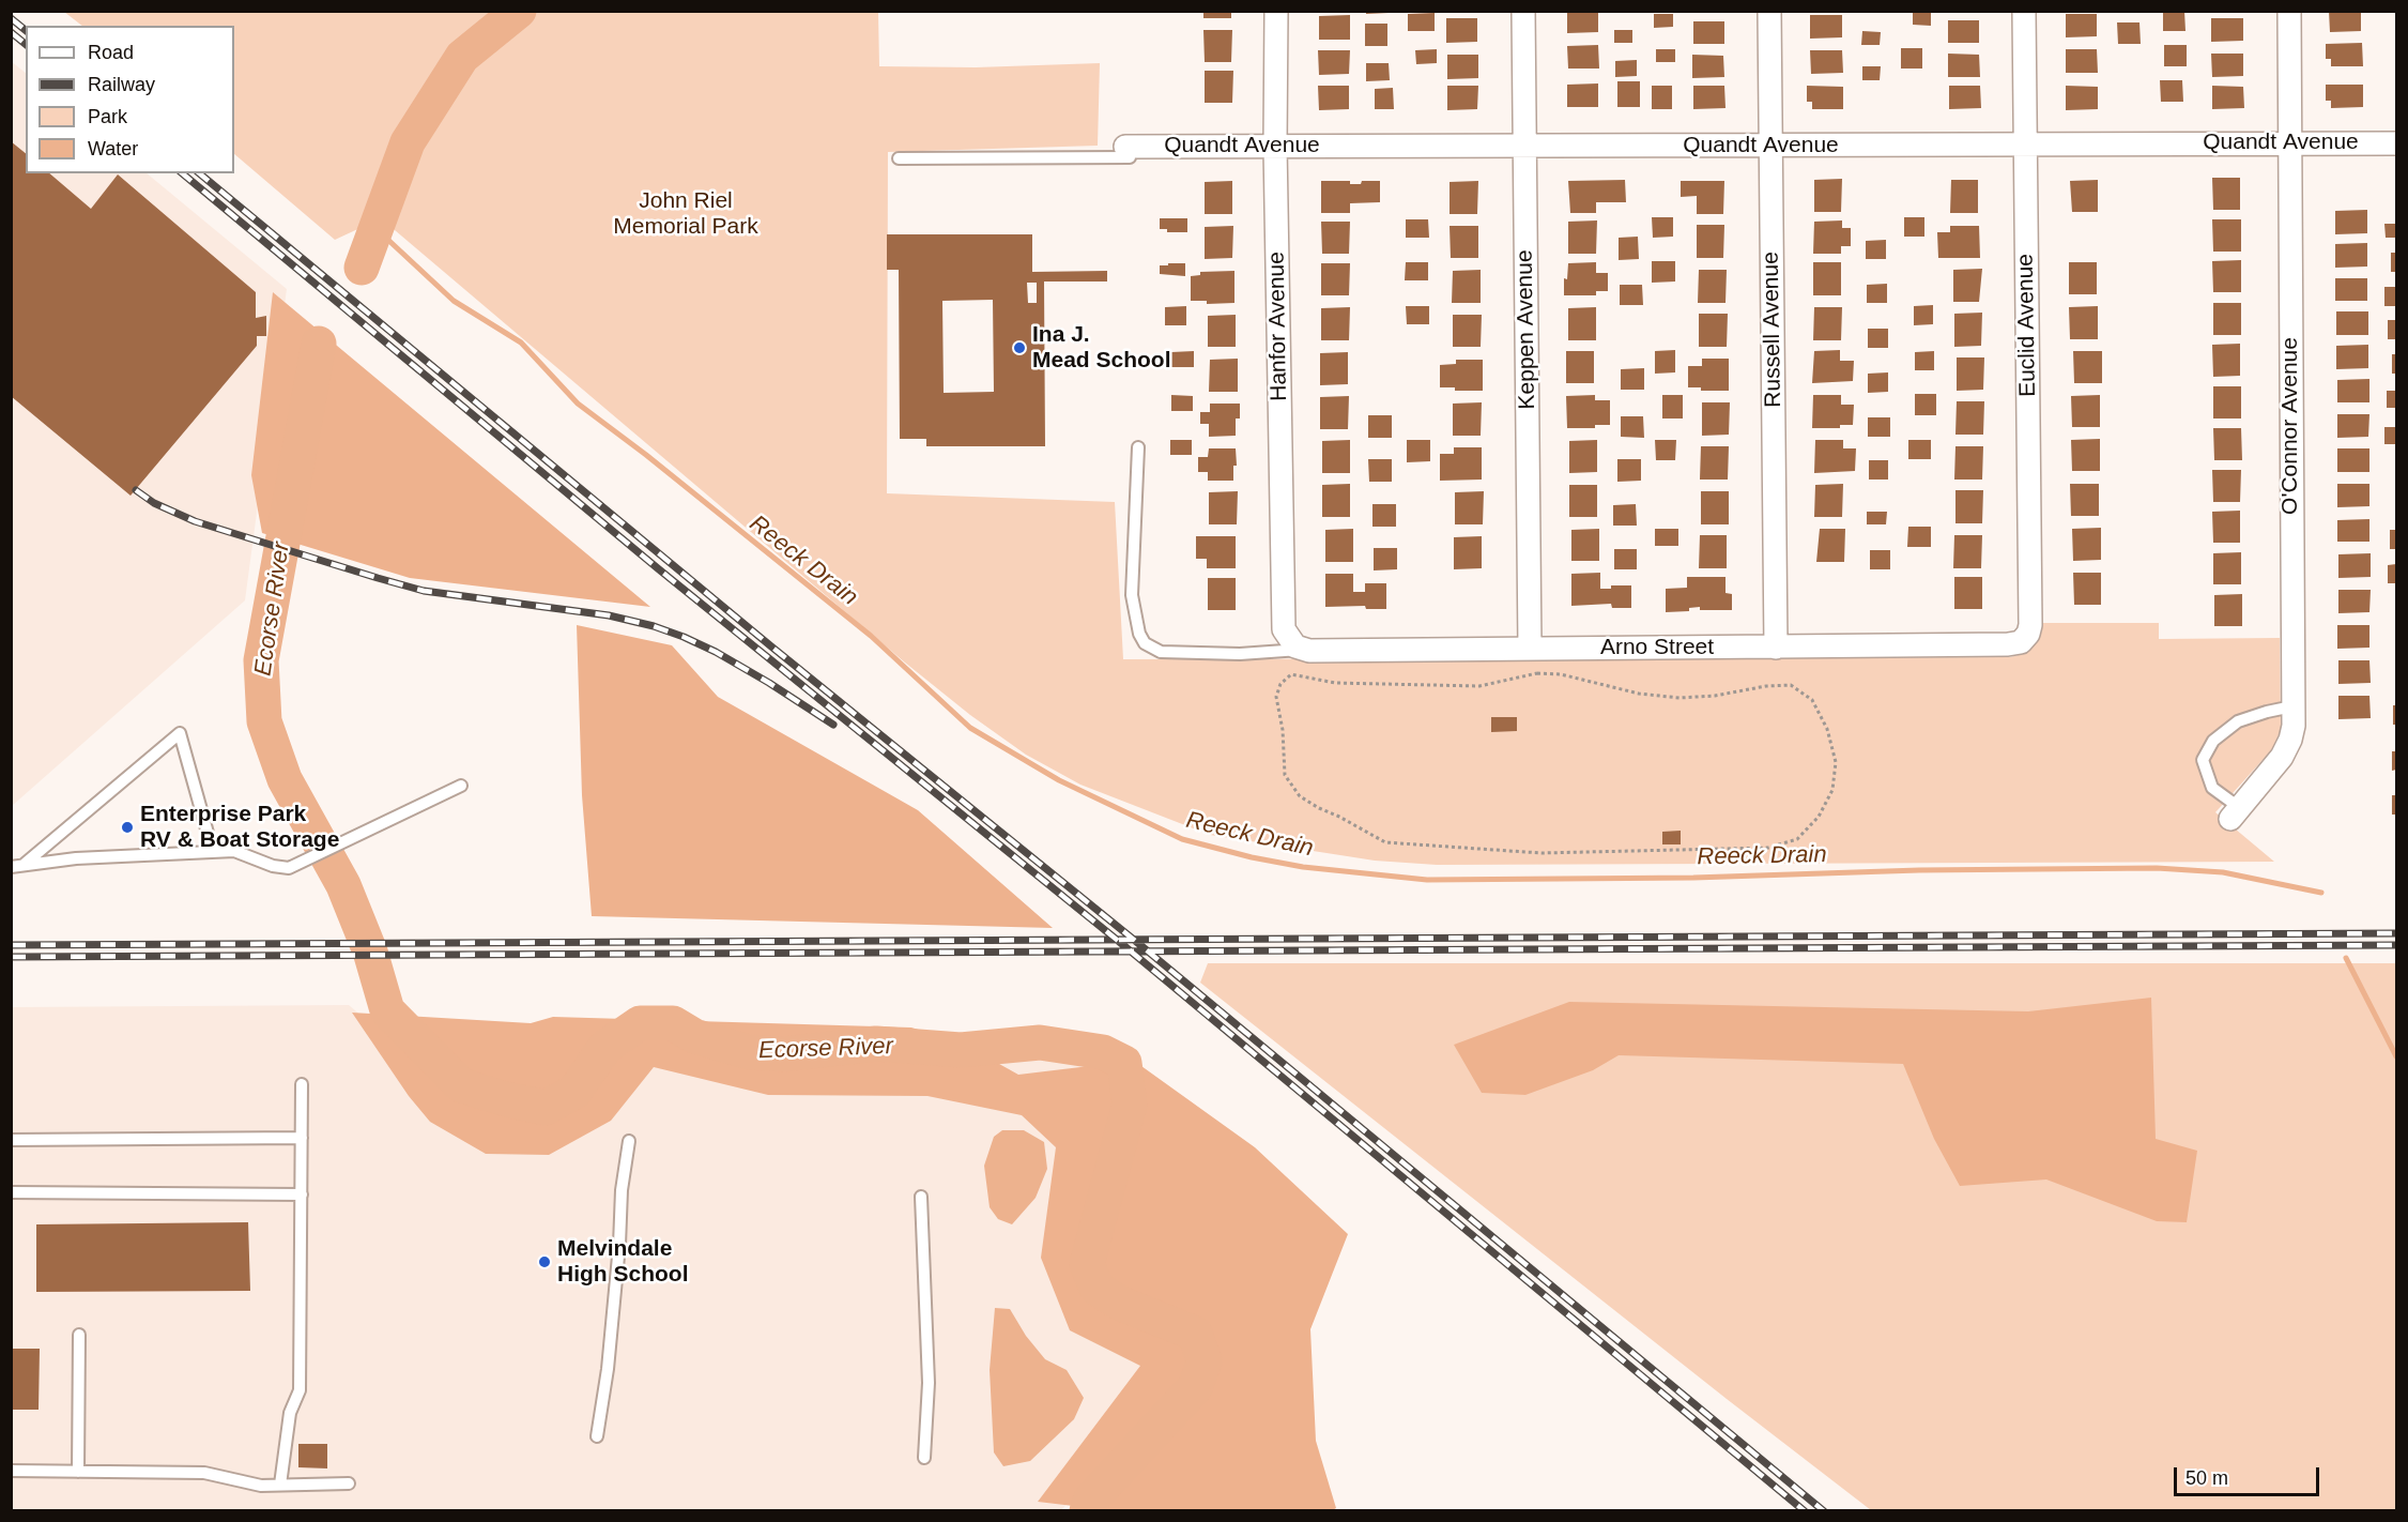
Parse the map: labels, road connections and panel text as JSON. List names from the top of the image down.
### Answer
{
  "streets": {
    "street": [
      "Quandt Avenue",
      "Euclid Avenue",
      "Hanfor Avenue",
      "Keppen Avenue",
      "Russell Avenue",
      "O'Connor Avenue",
      "Arno Street"
    ]
  },
  "crossings": [
    ["Quandt Avenue", "Euclid Avenue"],
    ["Quandt Avenue", "Hanfor Avenue"],
    ["Quandt Avenue", "Keppen Avenue"],
    ["Quandt Avenue", "Russell Avenue"],
    ["Quandt Avenue", "O'Connor Avenue"],
    ["Euclid Avenue", "Arno Street"],
    ["Hanfor Avenue", "Arno Street"],
    ["Keppen Avenue", "Arno Street"],
    ["Russell Avenue", "Arno Street"]
  ],
  "water": ["Reeck Drain", "Ecorse River"],
  "parks": ["John Riel Memorial Park"],
  "places": ["Ina J. Mead School", "Enterprise Park RV & Boat Storage", "Melvindale High School"],
  "legend": [
    "Road",
    "Railway",
    "Park",
    "Water"
  ],
  "scale_bar": "50 m"
}
